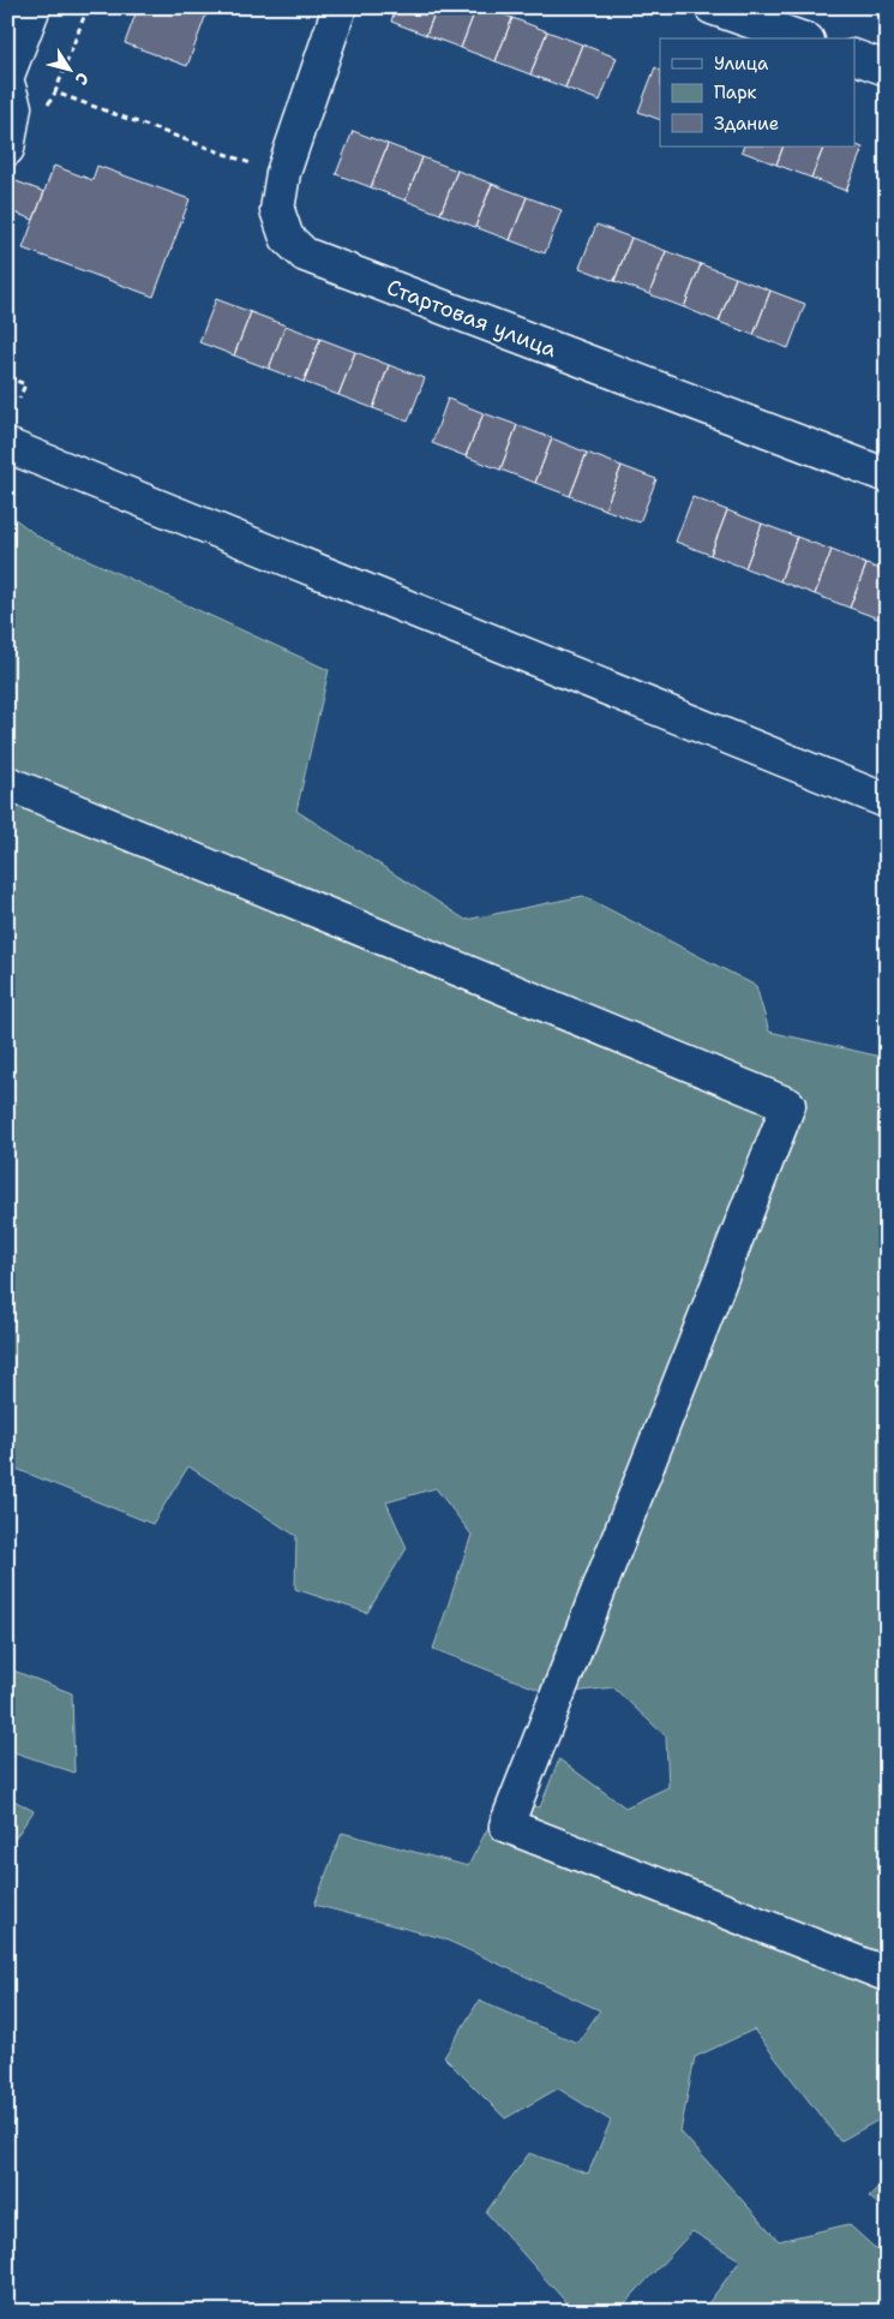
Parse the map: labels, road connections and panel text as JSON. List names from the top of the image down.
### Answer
{
  "streets": {
    "street": ["Стартовая улица"]
  },
  "legend": ["Улица", "Парк", "Здание"],
  "north": "bottom right"
}
